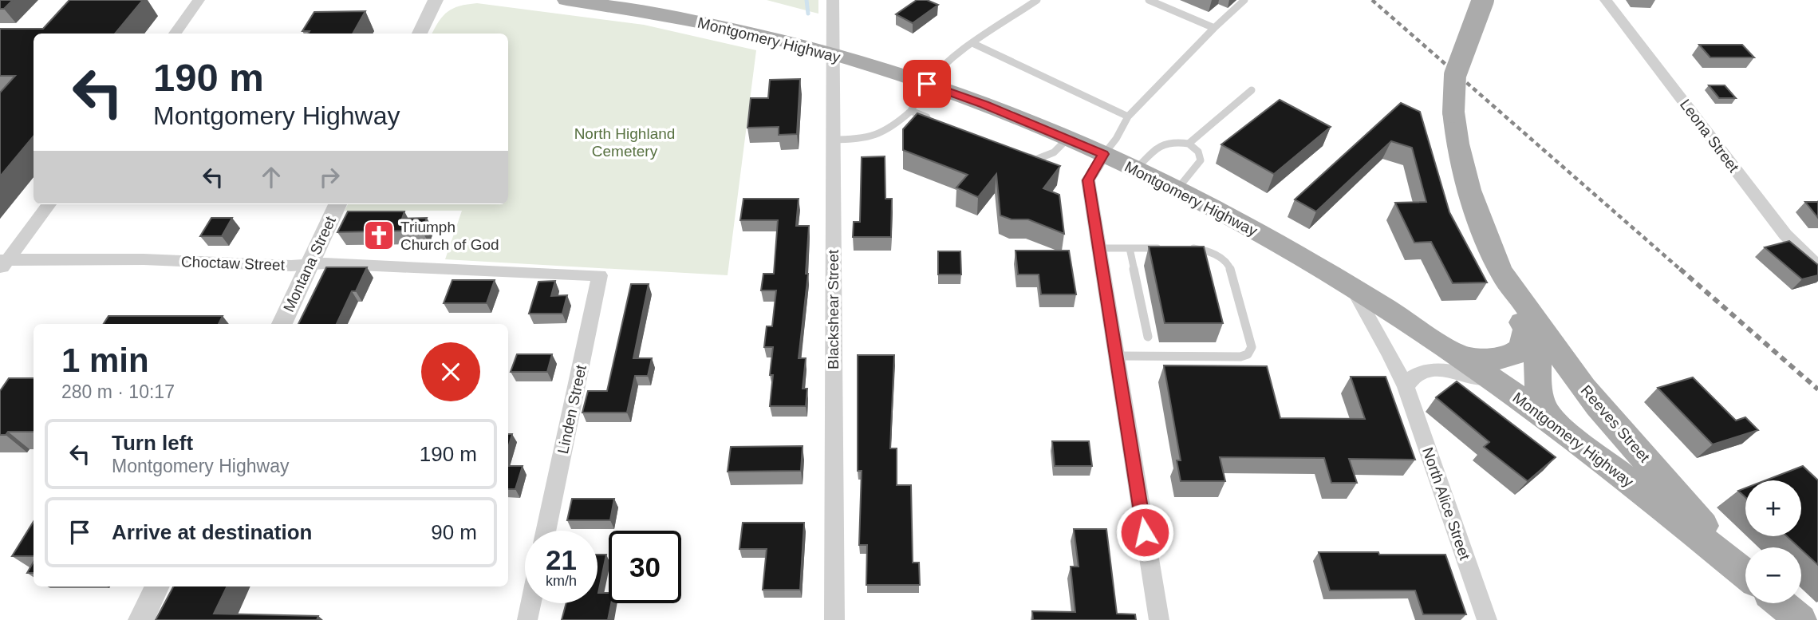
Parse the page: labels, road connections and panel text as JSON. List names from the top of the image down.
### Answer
{
  "streets": {
    "main road": ["Montgomery Highway", "Reeves Street"],
    "street": [
      "Leona Street",
      "Choctaw Street",
      "Montana Street",
      "Blackshear Street",
      "Linden Street",
      "North Alice Street"
    ]
  },
  "crossings": [
    ["Montgomery Highway", "Blackshear Street"],
    ["Montgomery Highway", "Reeves Street"],
    ["Montgomery Highway", "North Alice Street"],
    ["Choctaw Street", "Montana Street"],
    ["Choctaw Street", "Linden Street"]
  ],
  "parks": ["North Highland Cemetery"],
  "places": {
    "church": ["Triumph Church of God"]
  },
  "page": {
    "turn": ["190 m", "Montgomery Highway"],
    "heading": ["1 min", "280 m · 10:17"],
    "list": [
      {
        "name": "Turn left",
        "note": "Montgomery Highway",
        "value": "190 m"
      },
      {
        "name": "Arrive at destination",
        "value": "90 m"
      }
    ],
    "map_buttons": ["+", "−"],
    "speed": "21 km/h",
    "limit": "30"
  }
}
